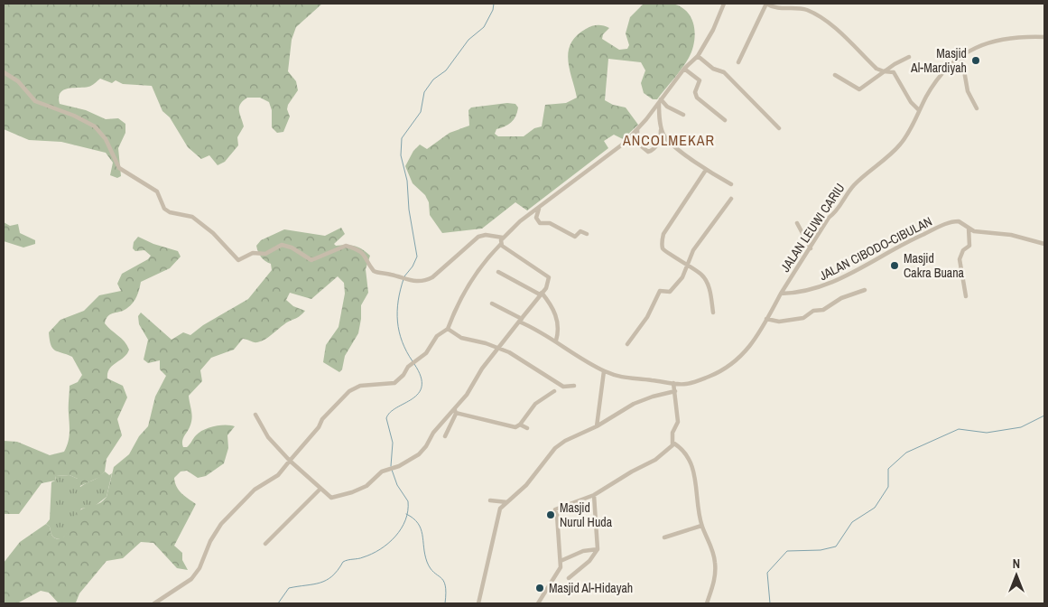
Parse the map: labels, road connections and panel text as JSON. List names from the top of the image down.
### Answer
{
  "streets": {
    "street": ["JALAN LEUWI CARIU", "JALAN CIBODO-CIBULAN"]
  },
  "crossings": [
    ["JALAN LEUWI CARIU", "JALAN CIBODO-CIBULAN"]
  ],
  "districts": ["ANCOLMEKAR"],
  "places": [
    "Masjid Al-Mardiyah",
    "Masjid Cakra Buana",
    "Masjid Nurul Huda",
    "Masjid Al-Hidayah"
  ],
  "north": "top"
}
